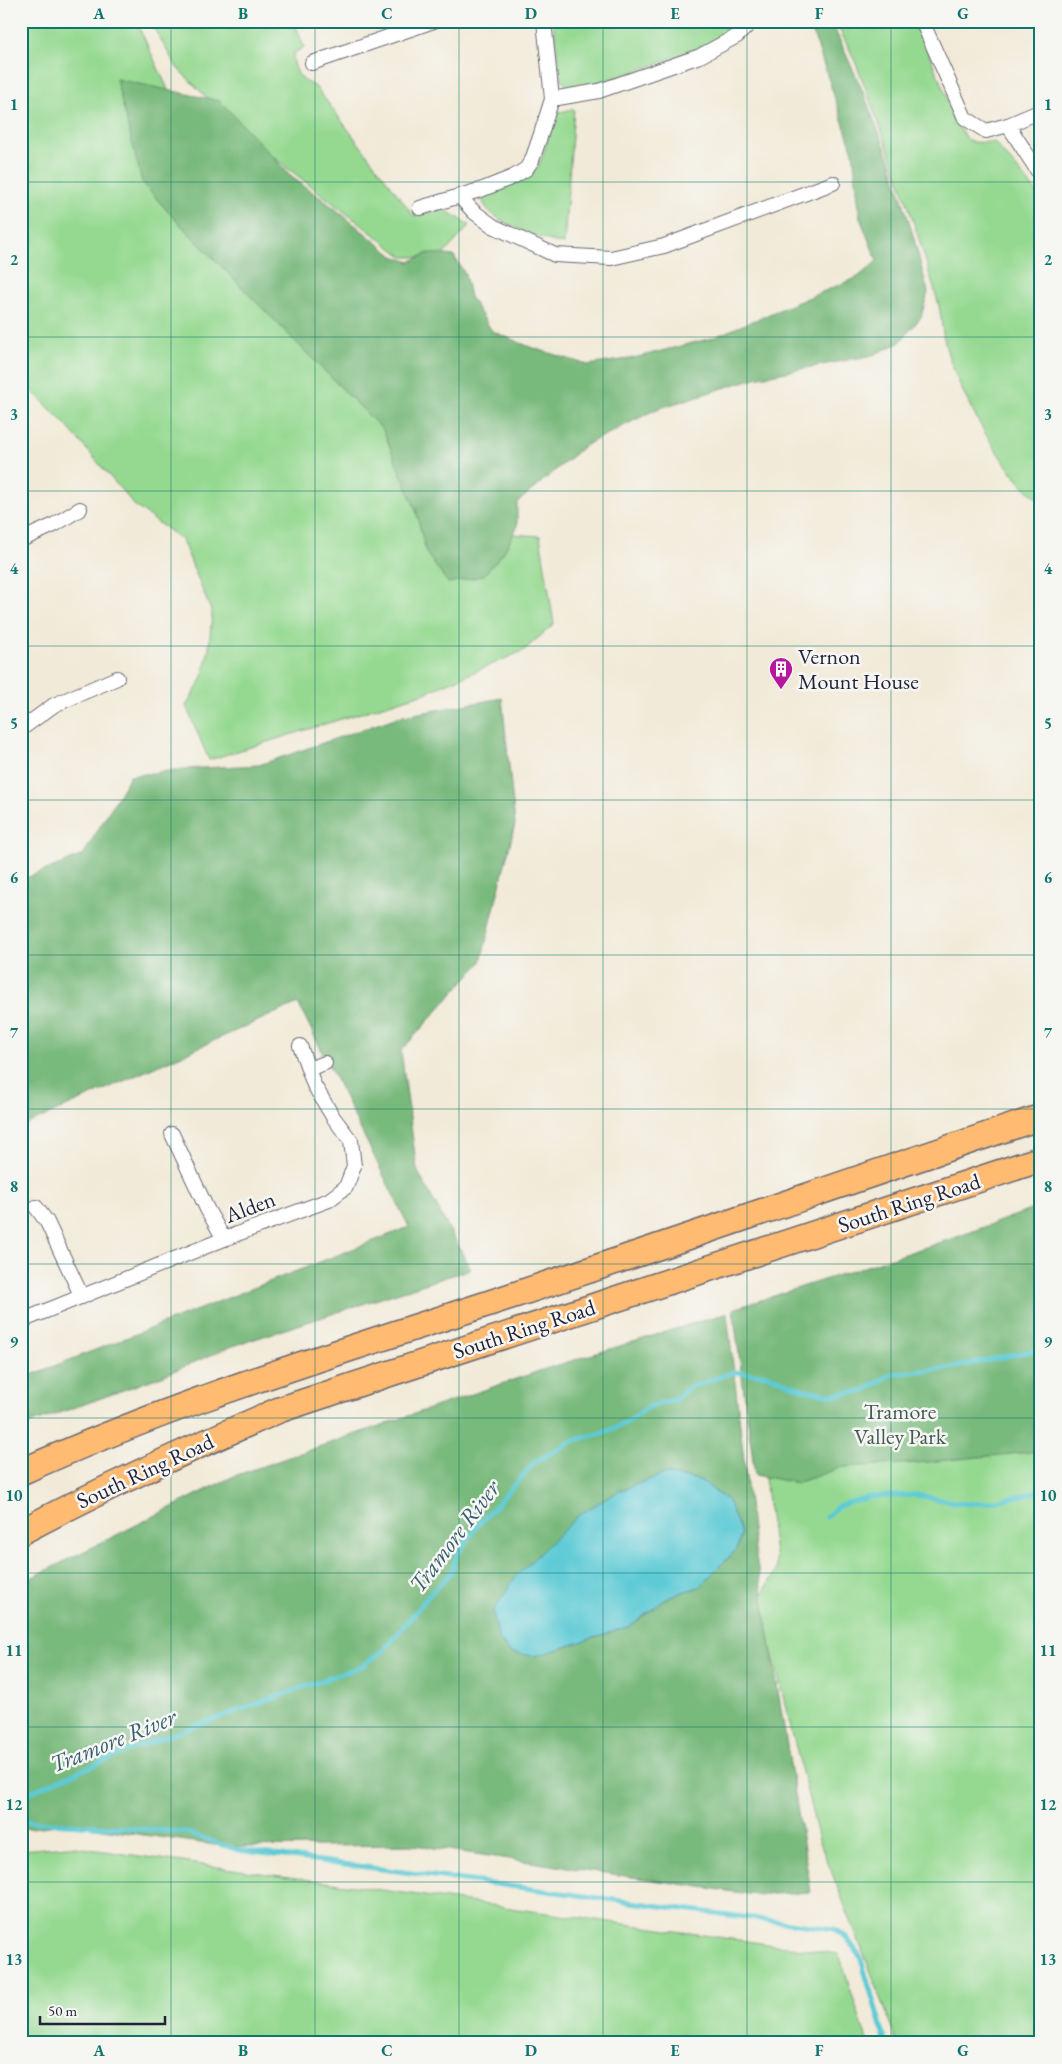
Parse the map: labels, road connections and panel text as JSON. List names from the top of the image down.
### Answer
{
  "streets": {
    "highway": ["South Ring Road"],
    "street": ["Alden"]
  },
  "water": ["Tramore River"],
  "parks": ["Tramore Valley Park"],
  "places": {
    "building": ["Vernon Mount House"]
  },
  "scale_bar": "50 m",
  "grid": {
    "columns": [
      "A",
      "B",
      "C",
      "D",
      "E",
      "F",
      "G"
    ],
    "rows": [
      "1",
      "2",
      "3",
      "4",
      "5",
      "6",
      "7",
      "8",
      "9",
      "10",
      "11",
      "12",
      "13"
    ]
  }
}
